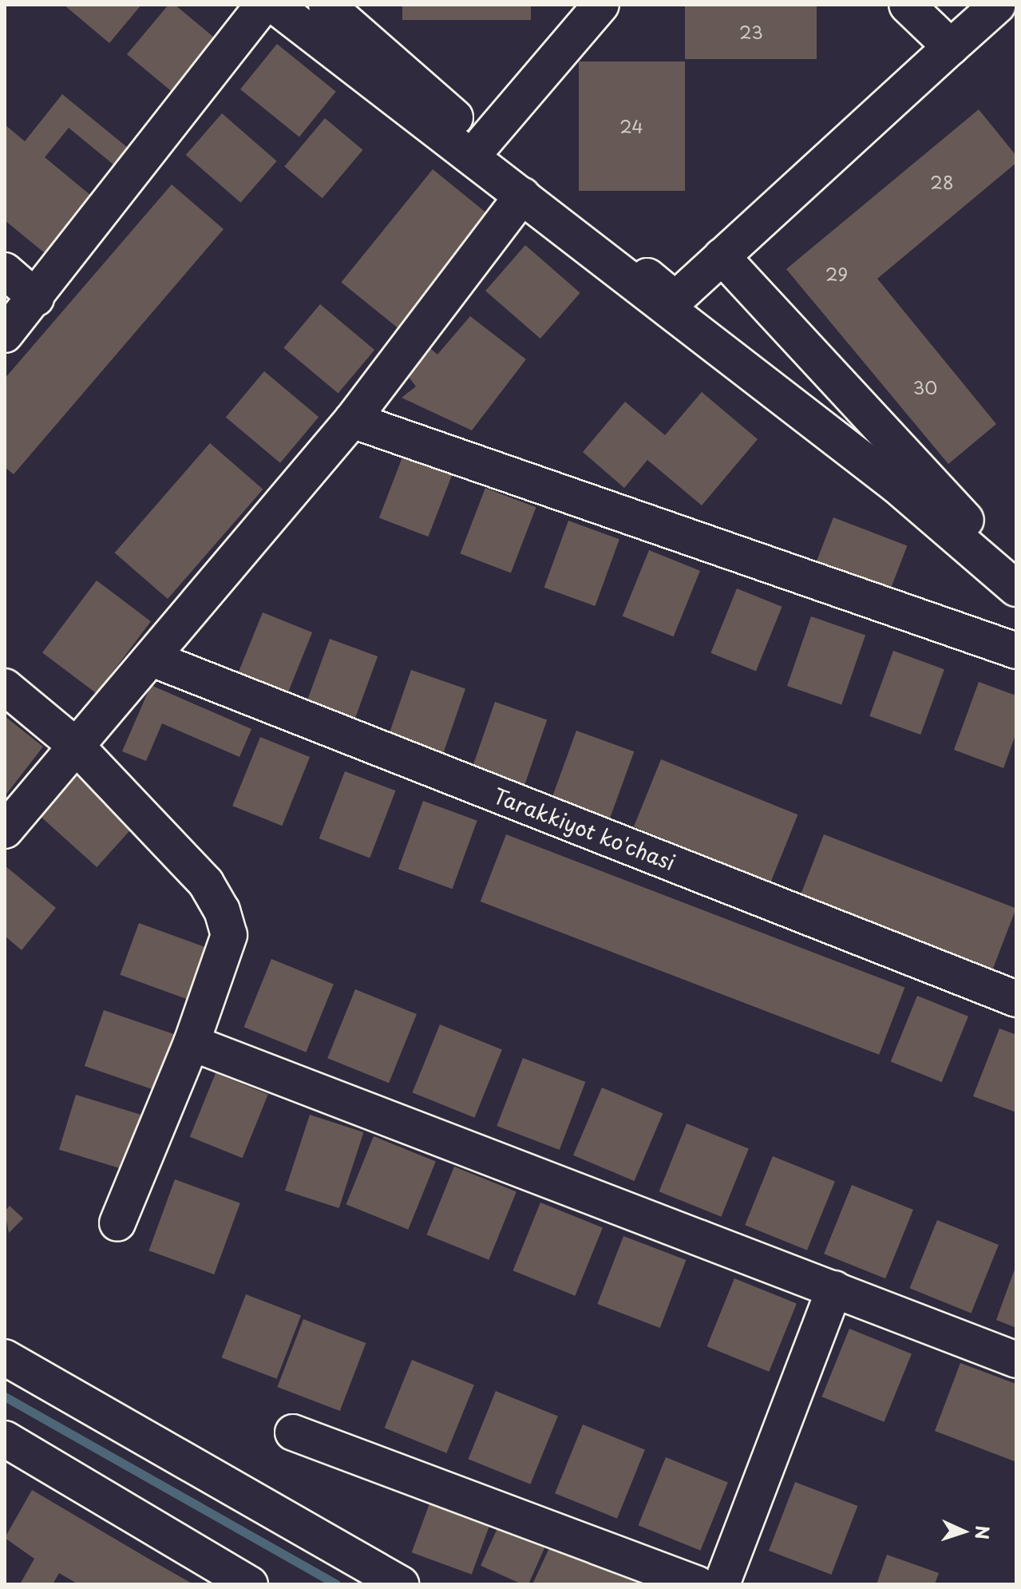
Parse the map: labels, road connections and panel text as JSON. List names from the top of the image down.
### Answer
{
  "streets": {
    "street": ["Tarakkiyot ko'chasi"]
  },
  "house_numbers": [
    "23",
    "24",
    "28",
    "29",
    "30"
  ],
  "north": "right"
}
